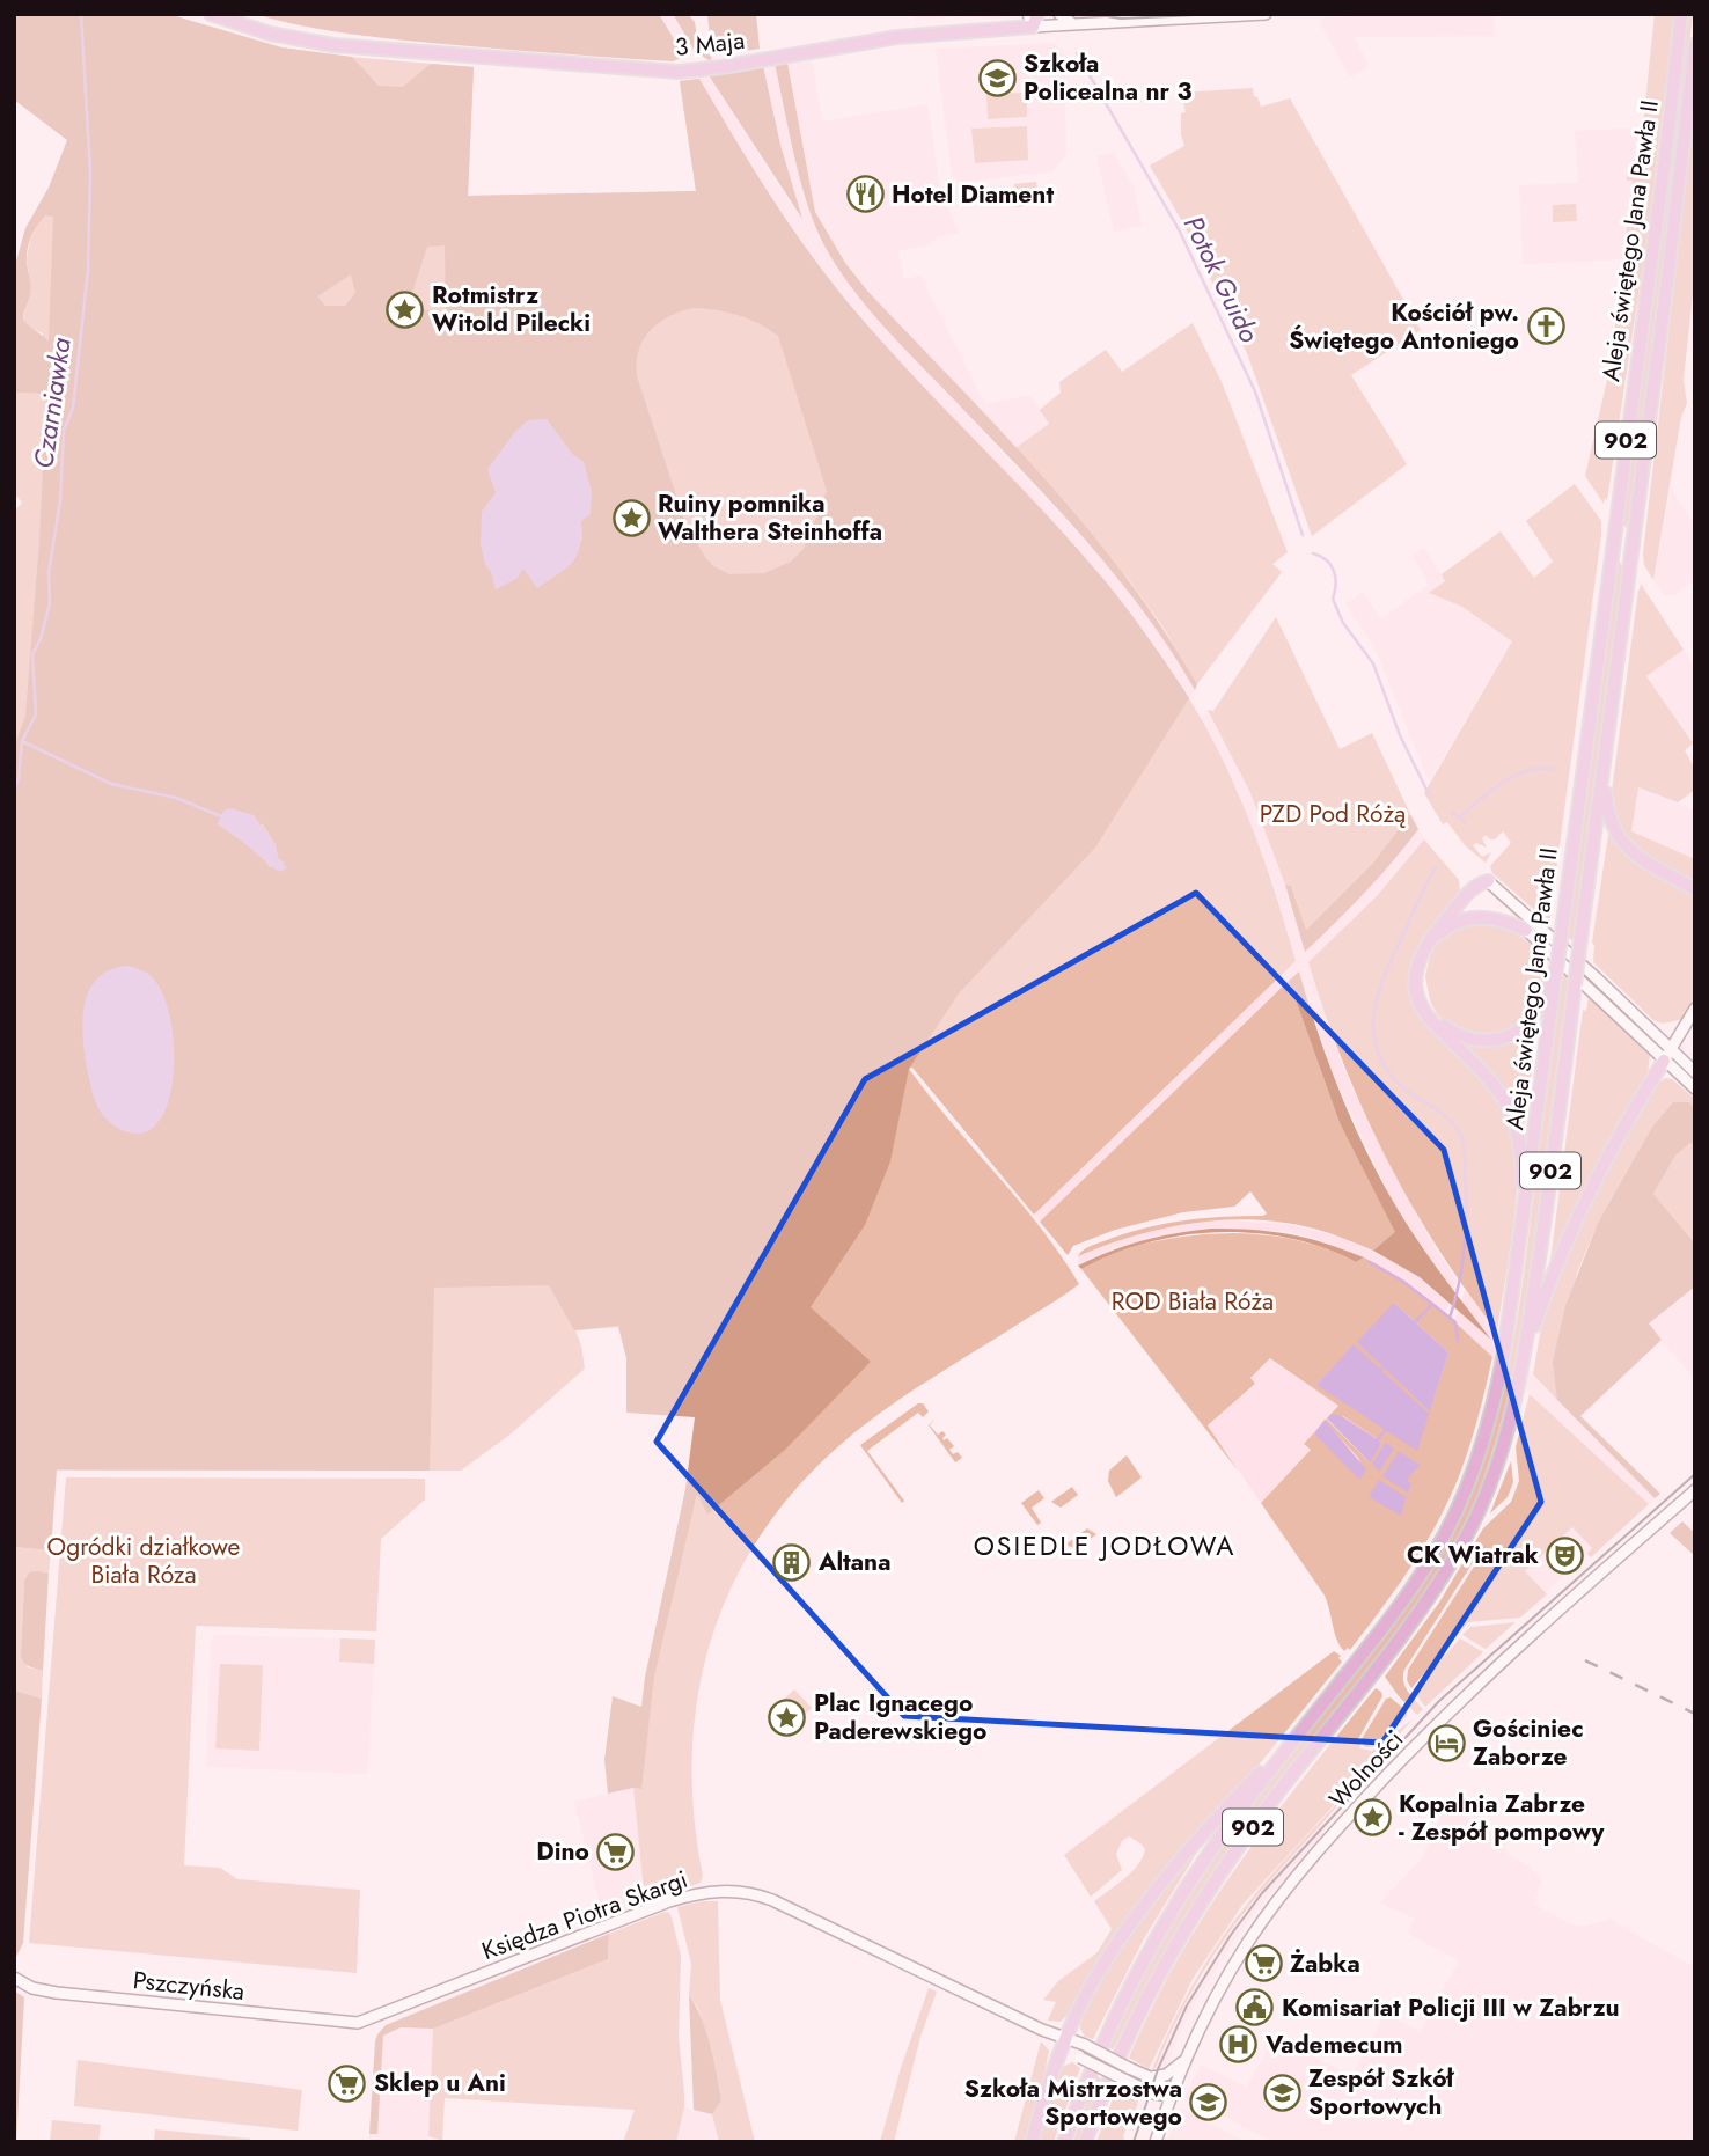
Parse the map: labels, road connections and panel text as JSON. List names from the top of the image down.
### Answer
{
  "streets": {
    "main road": ["3 Maja", "Aleja świętego Jana Pawła II", "902"],
    "street": ["Wolności", "Księdza Piotra Skargi", "Pszczyńska"]
  },
  "crossings": [
    ["Wolności", "Księdza Piotra Skargi"],
    ["Księdza Piotra Skargi", "Pszczyńska"]
  ],
  "districts": ["OSIEDLE JODŁOWA"],
  "water": ["Potok Guido", "Czarniawka"],
  "parks": ["PZD Pod Różą", "ROD Biała Róża", "Ogródki działkowe Biała Róza"],
  "places": {
    "school or university": ["Szkoła Policealna nr 3", "Zespół Szkół Sportowych", "Szkoła Mistrzostwa Sportowego"],
    "restaurant": ["Hotel Diament"],
    "place": [
      "Rotmistrz Witold Pilecki",
      "Ruiny pomnika Walthera Steinhoffa",
      "Plac Ignacego Paderewskiego",
      "Kopalnia Zabrze - Zespół pompowy"
    ],
    "church": ["Kościół pw. Świętego Antoniego"],
    "theatre": ["CK Wiatrak"],
    "building": ["Altana"],
    "hotel": ["Gościniec Zaborze"],
    "supermarket": ["Dino", "Żabka", "Sklep u Ani"],
    "public building": ["Komisariat Policji III w Zabrzu"],
    "hospital": ["Vademecum"]
  }
}
